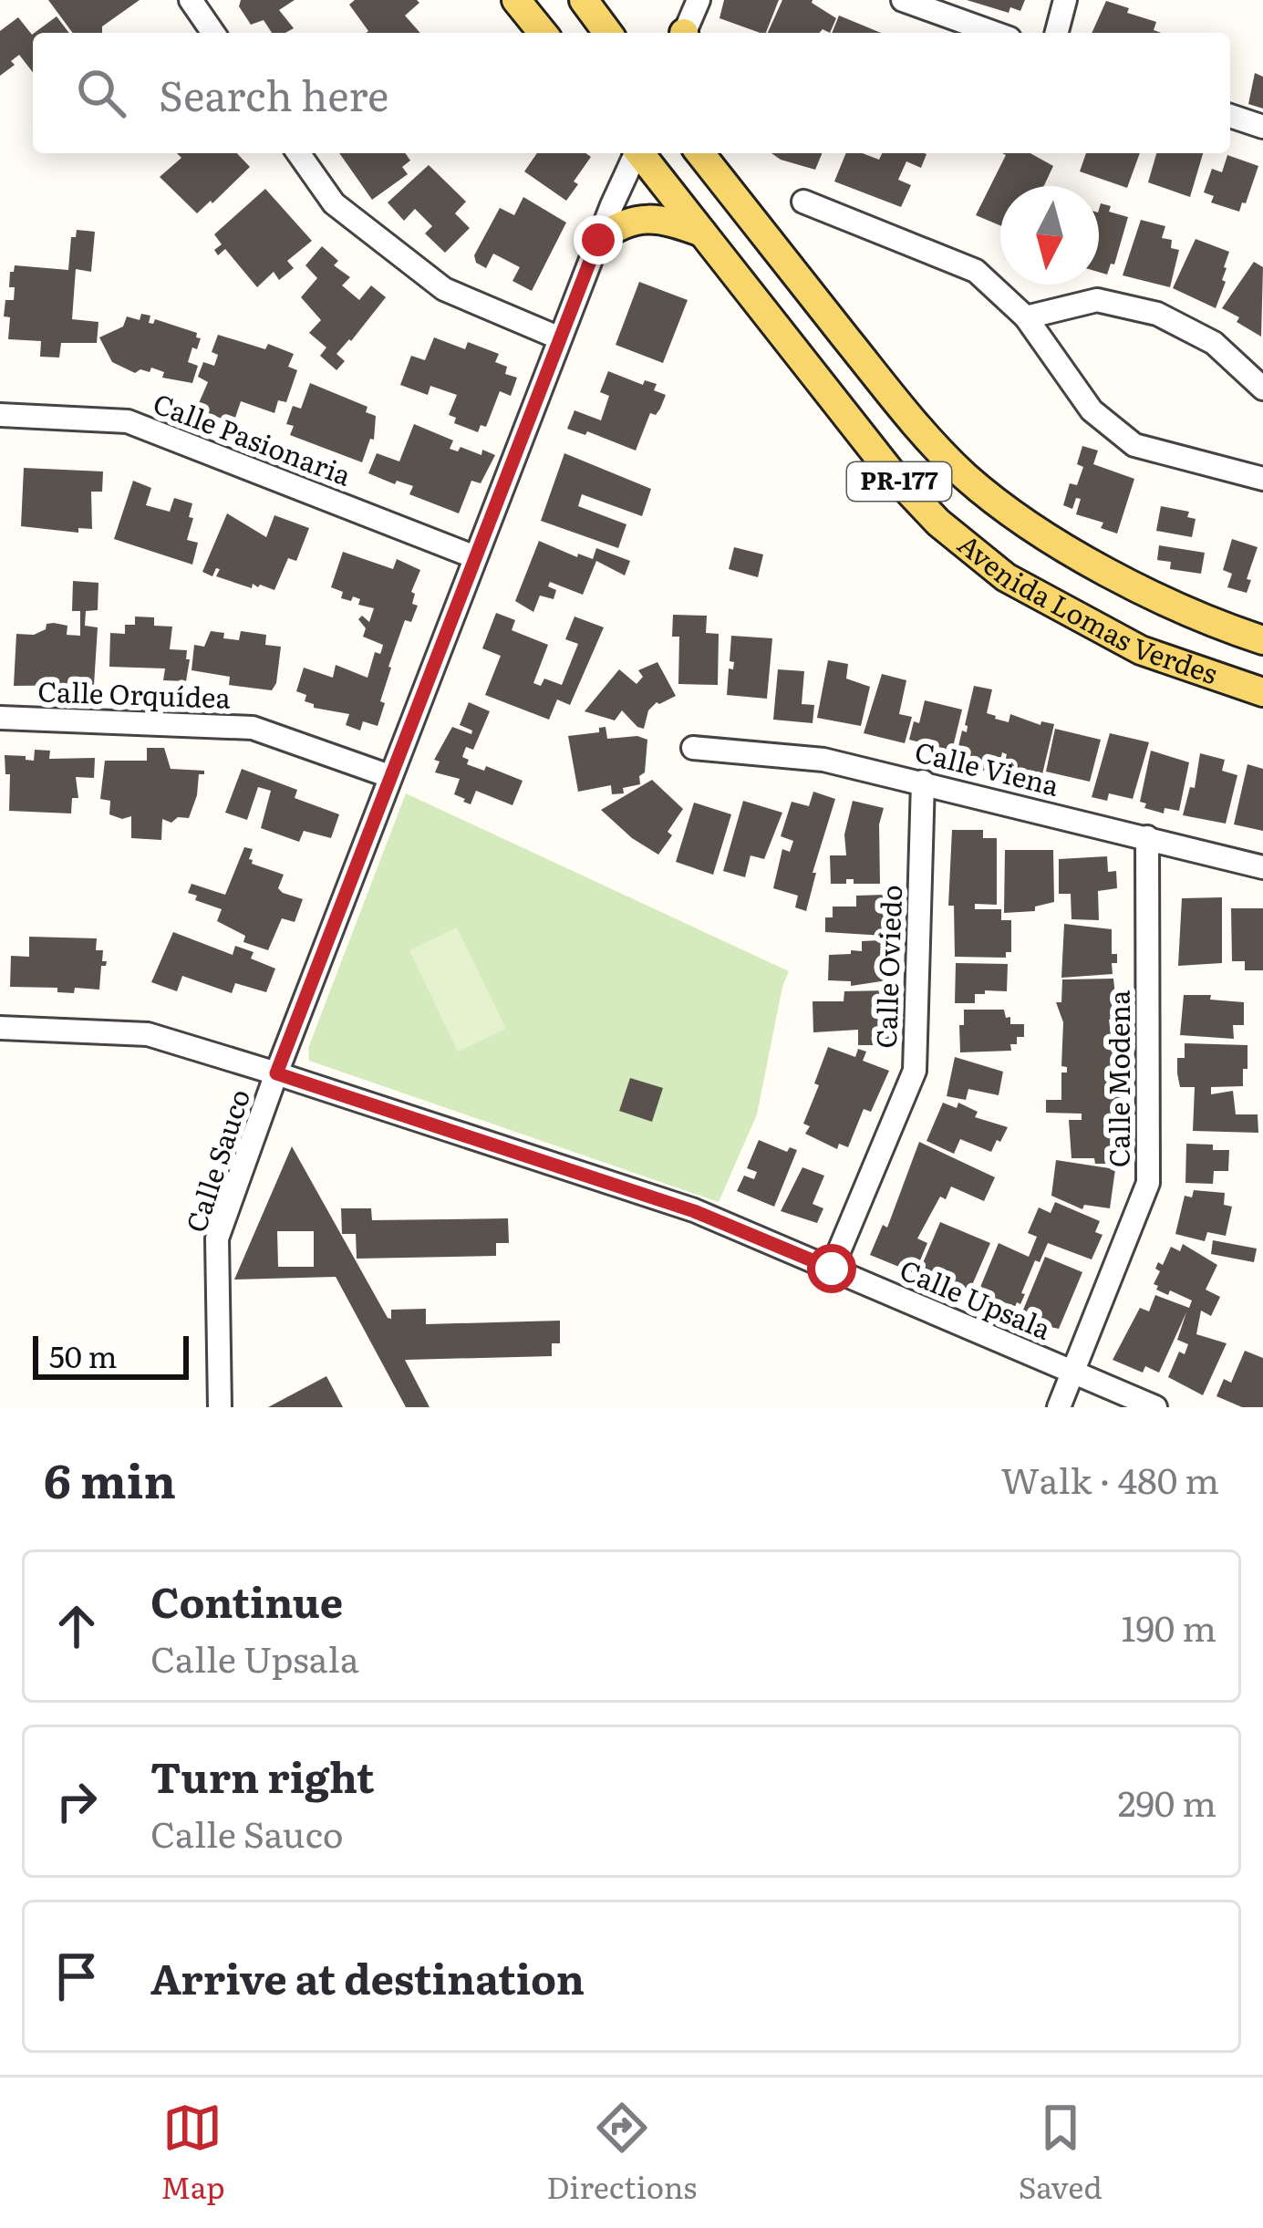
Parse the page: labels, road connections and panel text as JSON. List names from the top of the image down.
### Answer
{
  "streets": {
    "main road": ["PR-177", "Avenida Lomas Verdes"],
    "street": [
      "Calle Pasionaria",
      "Calle Orquídea",
      "Calle Viena",
      "Calle Oviedo",
      "Calle Modena",
      "Calle Sauco",
      "Calle Upsala"
    ]
  },
  "crossings": [
    ["Calle Pasionaria", "Calle Sauco"],
    ["Calle Orquídea", "Calle Sauco"],
    ["Calle Viena", "Calle Oviedo"],
    ["Calle Viena", "Calle Modena"],
    ["Calle Oviedo", "Calle Upsala"],
    ["Calle Modena", "Calle Upsala"],
    ["Calle Sauco", "Calle Upsala"]
  ],
  "scale_bar": "50 m",
  "north": "bottom",
  "page": {
    "search": "Search here",
    "scale": "50 m",
    "heading": ["6 min", "Walk · 480 m"],
    "list": [
      ["Continue", "Calle Upsala", "190 m"],
      ["Turn right", "Calle Sauco", "290 m"],
      "Arrive at destination"
    ],
    "nav": ["Map", "Directions", "Saved"]
  }
}
